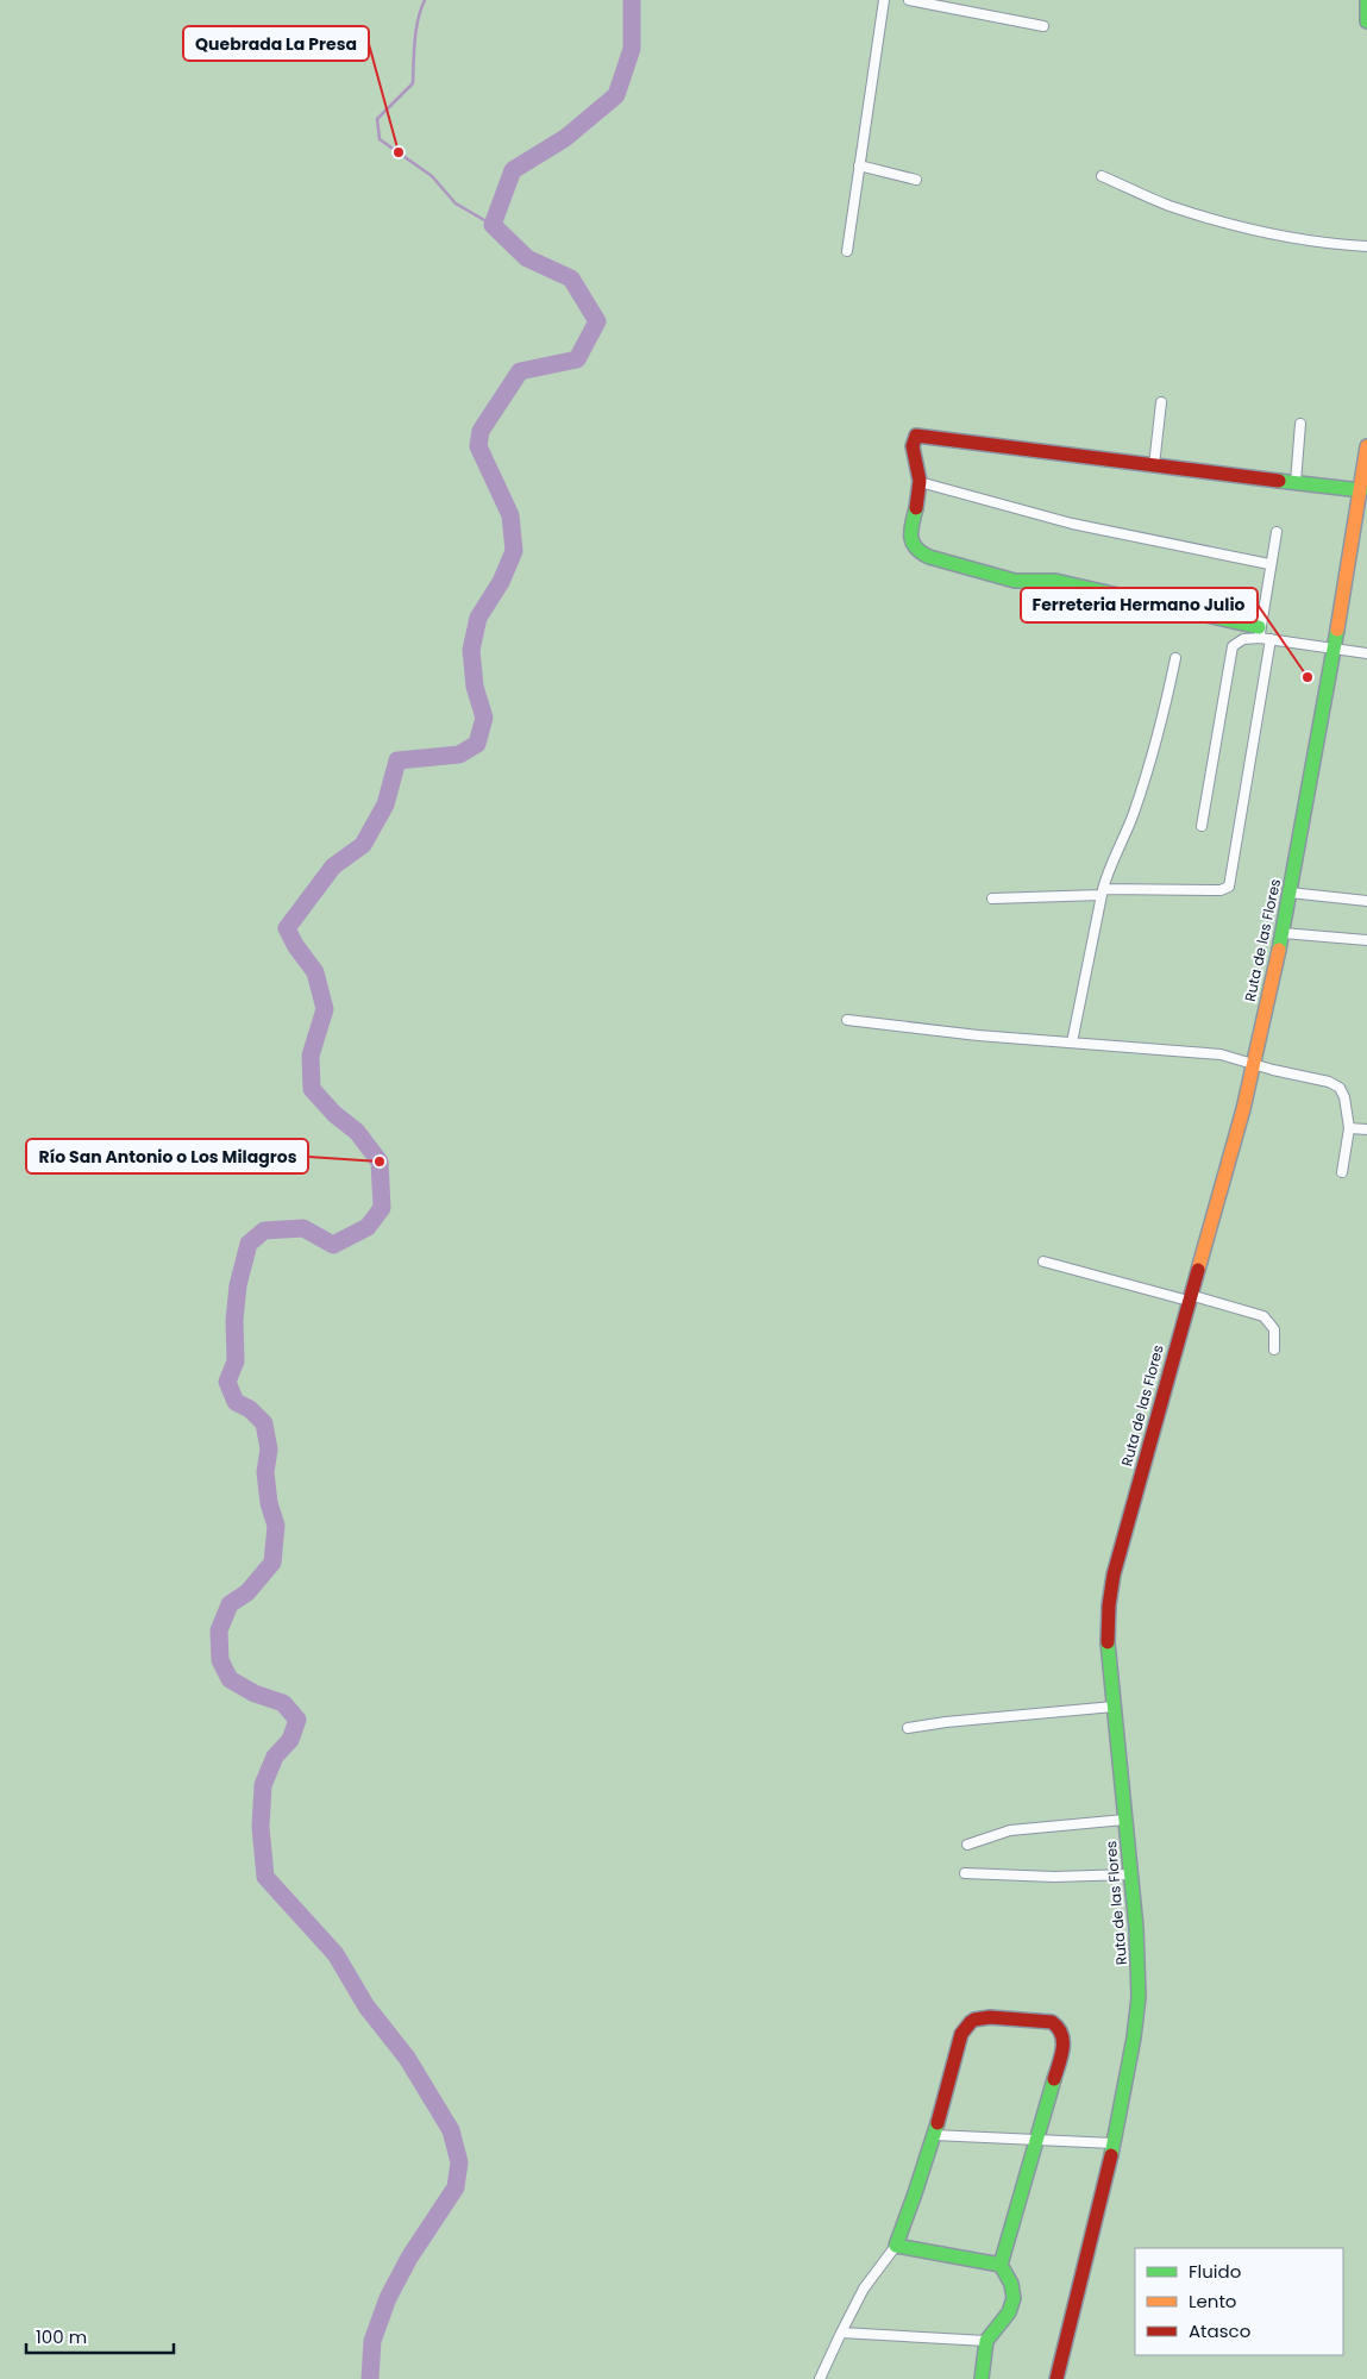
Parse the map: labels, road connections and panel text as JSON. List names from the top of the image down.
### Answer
{
  "streets": {
    "main road": ["Ruta de las Flores"]
  },
  "places": ["Quebrada La Presa", "Ferreteria Hermano Julio", "Río San Antonio o Los Milagros"],
  "legend": ["Fluido", "Lento", "Atasco"],
  "scale_bar": "100 m"
}
